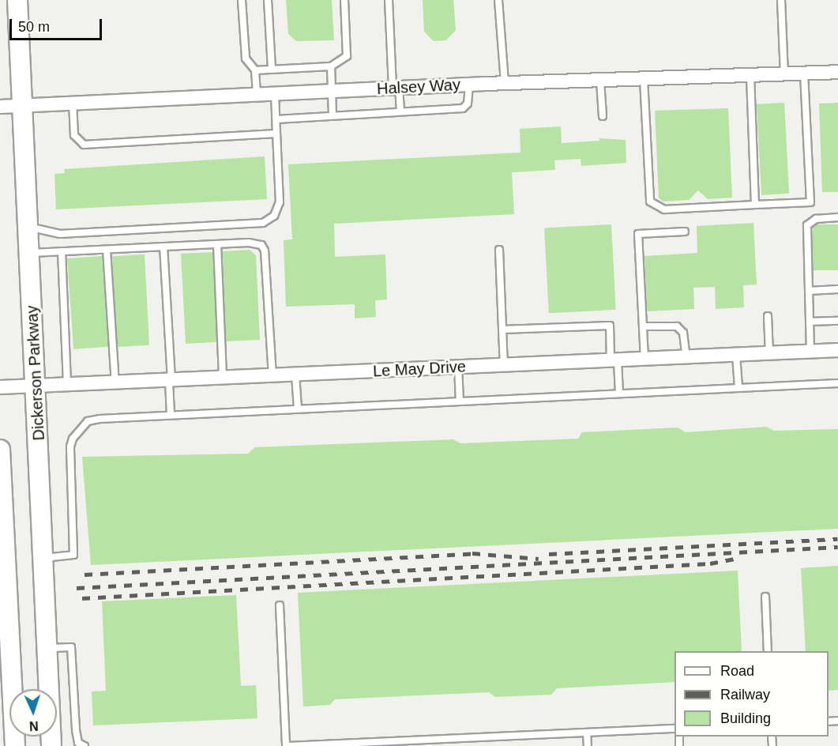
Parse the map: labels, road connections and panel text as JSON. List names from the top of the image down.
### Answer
{
  "streets": {
    "main road": ["Dickerson Parkway"],
    "street": ["Halsey Way", "Le May Drive"]
  },
  "crossings": [
    ["Halsey Way", "Dickerson Parkway"],
    ["Le May Drive", "Dickerson Parkway"]
  ],
  "legend": ["Road", "Railway", "Building"],
  "scale_bar": "50 m",
  "north": "bottom"
}
